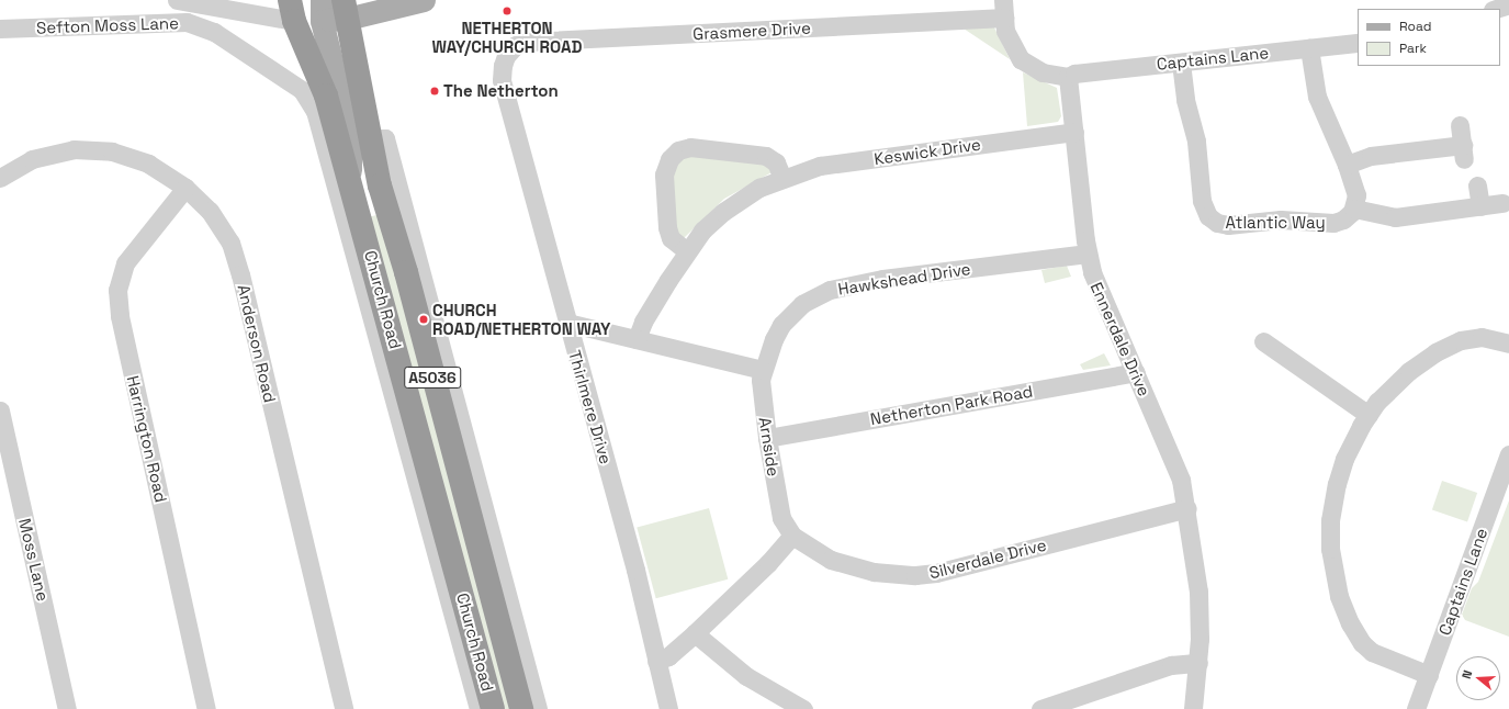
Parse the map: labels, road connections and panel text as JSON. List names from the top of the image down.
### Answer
{
  "streets": {
    "highway": ["Church Road", "A5036"],
    "street": [
      "Sefton Moss Lane",
      "Grasmere Drive",
      "Captains Lane",
      "Keswick Drive",
      "Atlantic Way",
      "Hawkshead Drive",
      "Ennerdale Drive",
      "Anderson Road",
      "Netherton Park Road",
      "Thirlmere Drive",
      "Harrington Road",
      "Arnside",
      "Silverdale Drive",
      "Moss Lane"
    ]
  },
  "crossings": [
    ["Sefton Moss Lane", "Church Road"],
    ["Grasmere Drive", "Thirlmere Drive"],
    ["Captains Lane", "Atlantic Way"],
    ["Captains Lane", "Ennerdale Drive"],
    ["Keswick Drive", "Ennerdale Drive"],
    ["Hawkshead Drive", "Ennerdale Drive"],
    ["Hawkshead Drive", "Arnside"],
    ["Ennerdale Drive", "Netherton Park Road"],
    ["Ennerdale Drive", "Silverdale Drive"],
    ["Anderson Road", "Harrington Road"],
    ["Netherton Park Road", "Arnside"],
    ["Arnside", "Silverdale Drive"]
  ],
  "places": ["NETHERTON WAY/CHURCH ROAD", "The Netherton", "CHURCH ROAD/NETHERTON WAY"],
  "legend": ["Road", "Park"],
  "north": "left"
}
